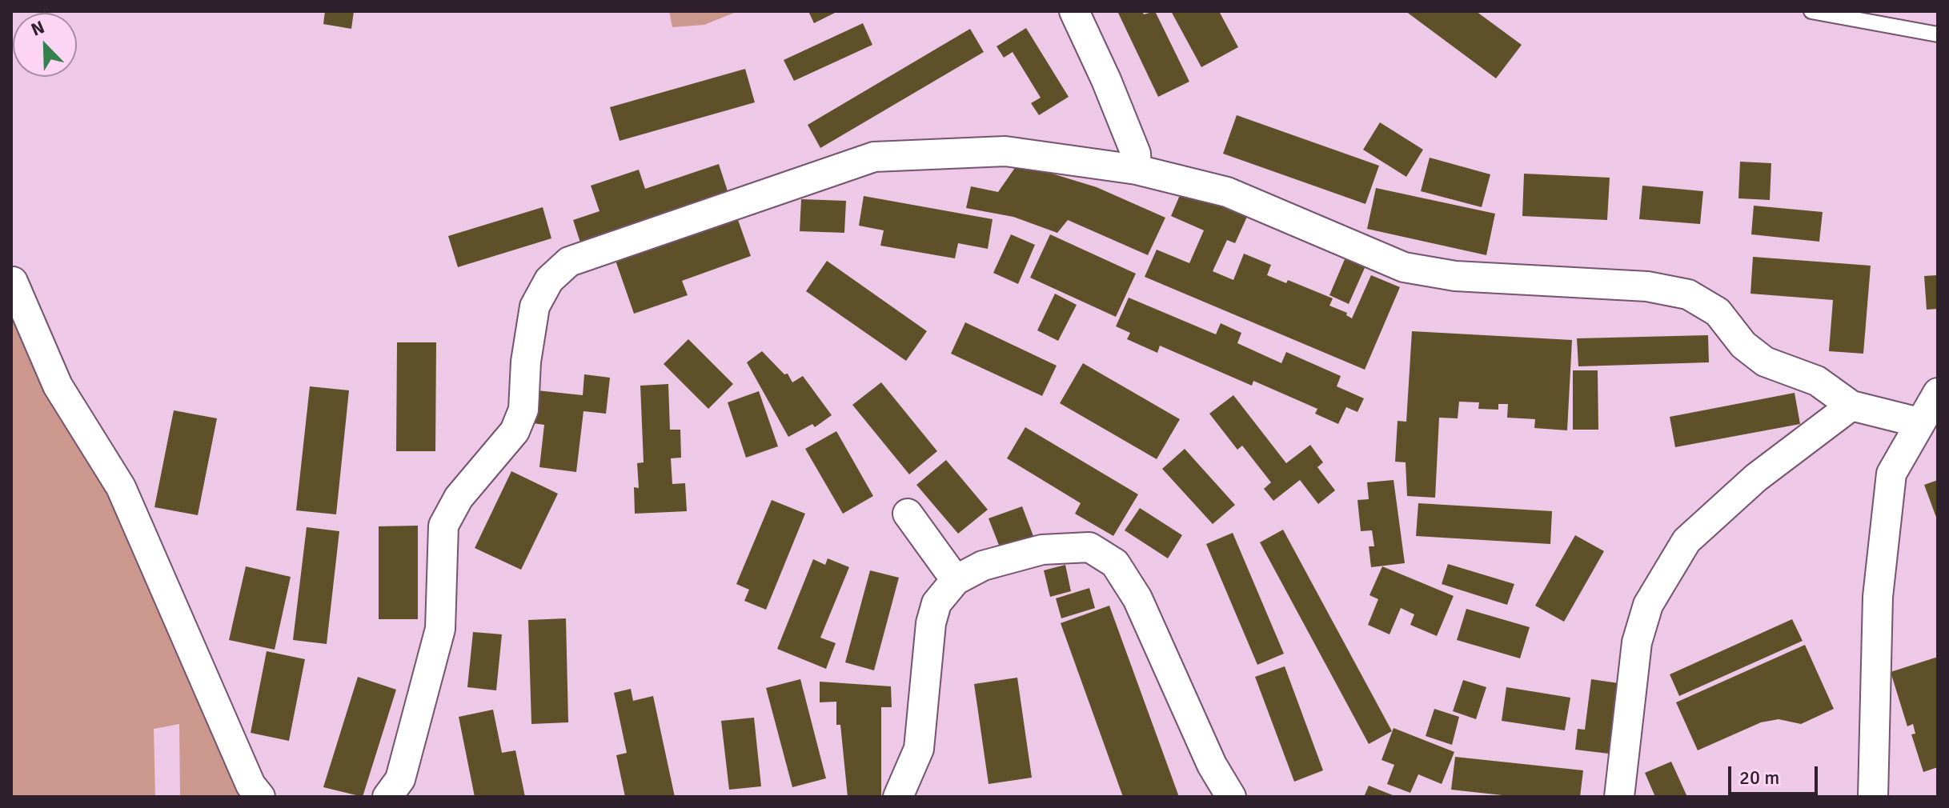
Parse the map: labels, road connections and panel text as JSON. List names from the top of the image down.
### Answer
{
  "scale_bar": "20 m",
  "north": "top left"
}
